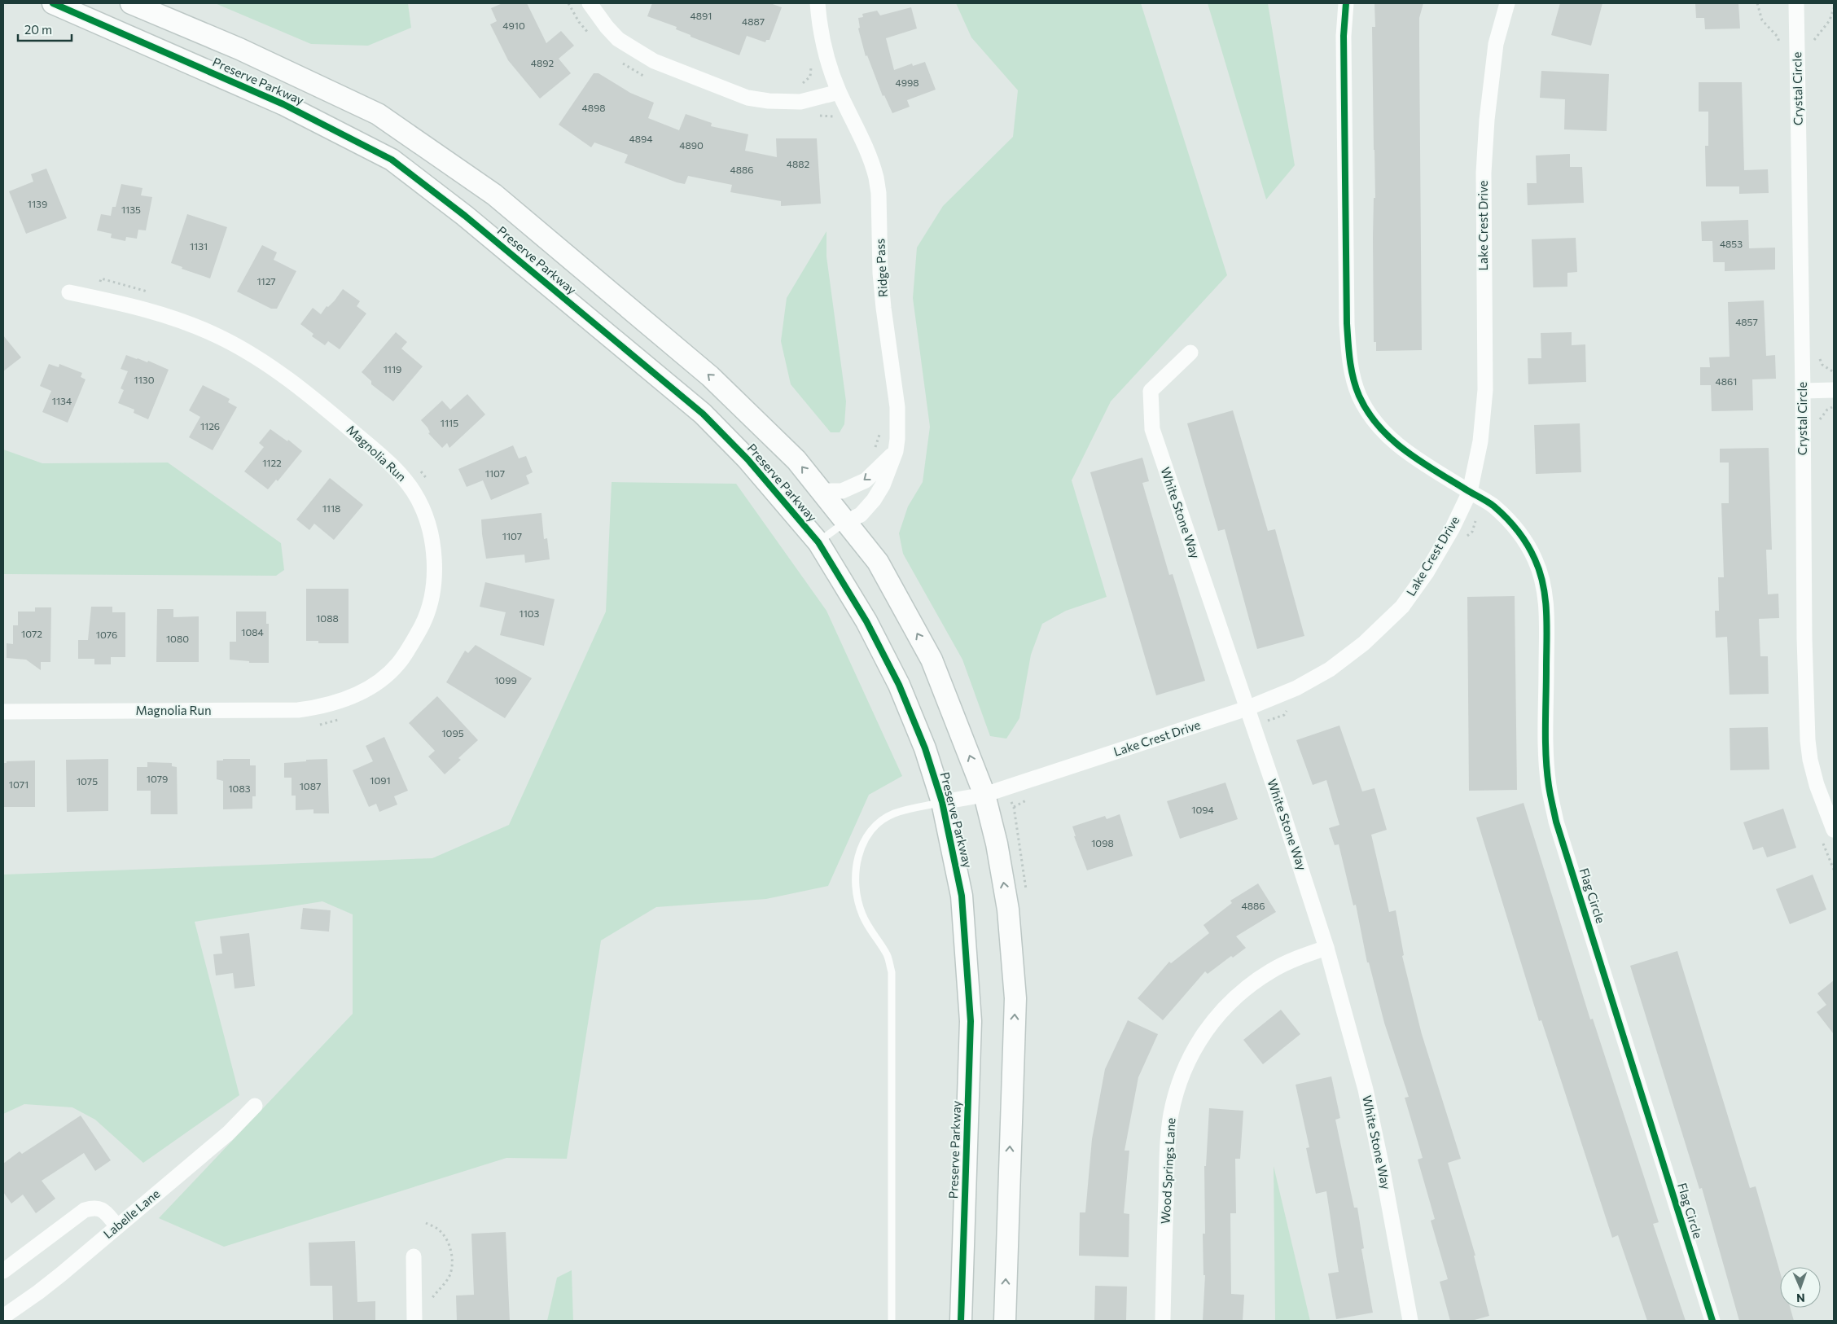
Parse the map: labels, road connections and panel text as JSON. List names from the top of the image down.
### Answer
{
  "streets": {
    "street": [
      "Preserve Parkway",
      "Crystal Circle",
      "Lake Crest Drive",
      "Ridge Pass",
      "Magnolia Run",
      "White Stone Way",
      "Flag Circle",
      "Wood Springs Lane",
      "Labelle Lane"
    ]
  },
  "crossings": [
    ["Preserve Parkway", "Lake Crest Drive"],
    ["Preserve Parkway", "Ridge Pass"],
    ["Lake Crest Drive", "White Stone Way"],
    ["Lake Crest Drive", "Flag Circle"],
    ["White Stone Way", "Wood Springs Lane"]
  ],
  "house_numbers": [
    "4891",
    "4887",
    "4910",
    "4892",
    "4998",
    "4898",
    "4894",
    "4890",
    "4882",
    "4886",
    "1139",
    "1135",
    "4853",
    "1131",
    "1127",
    "4857",
    "1119",
    "1130",
    "4861",
    "1134",
    "1115",
    "1126",
    "1122",
    "1107",
    "1118",
    "1107",
    "1103",
    "1088",
    "1084",
    "1072",
    "1076",
    "1080",
    "1099",
    "1095",
    "1079",
    "1091",
    "1075",
    "1071",
    "1087",
    "1083",
    "1094",
    "1098",
    "4886"
  ],
  "scale_bar": "20 m",
  "north": "bottom"
}
